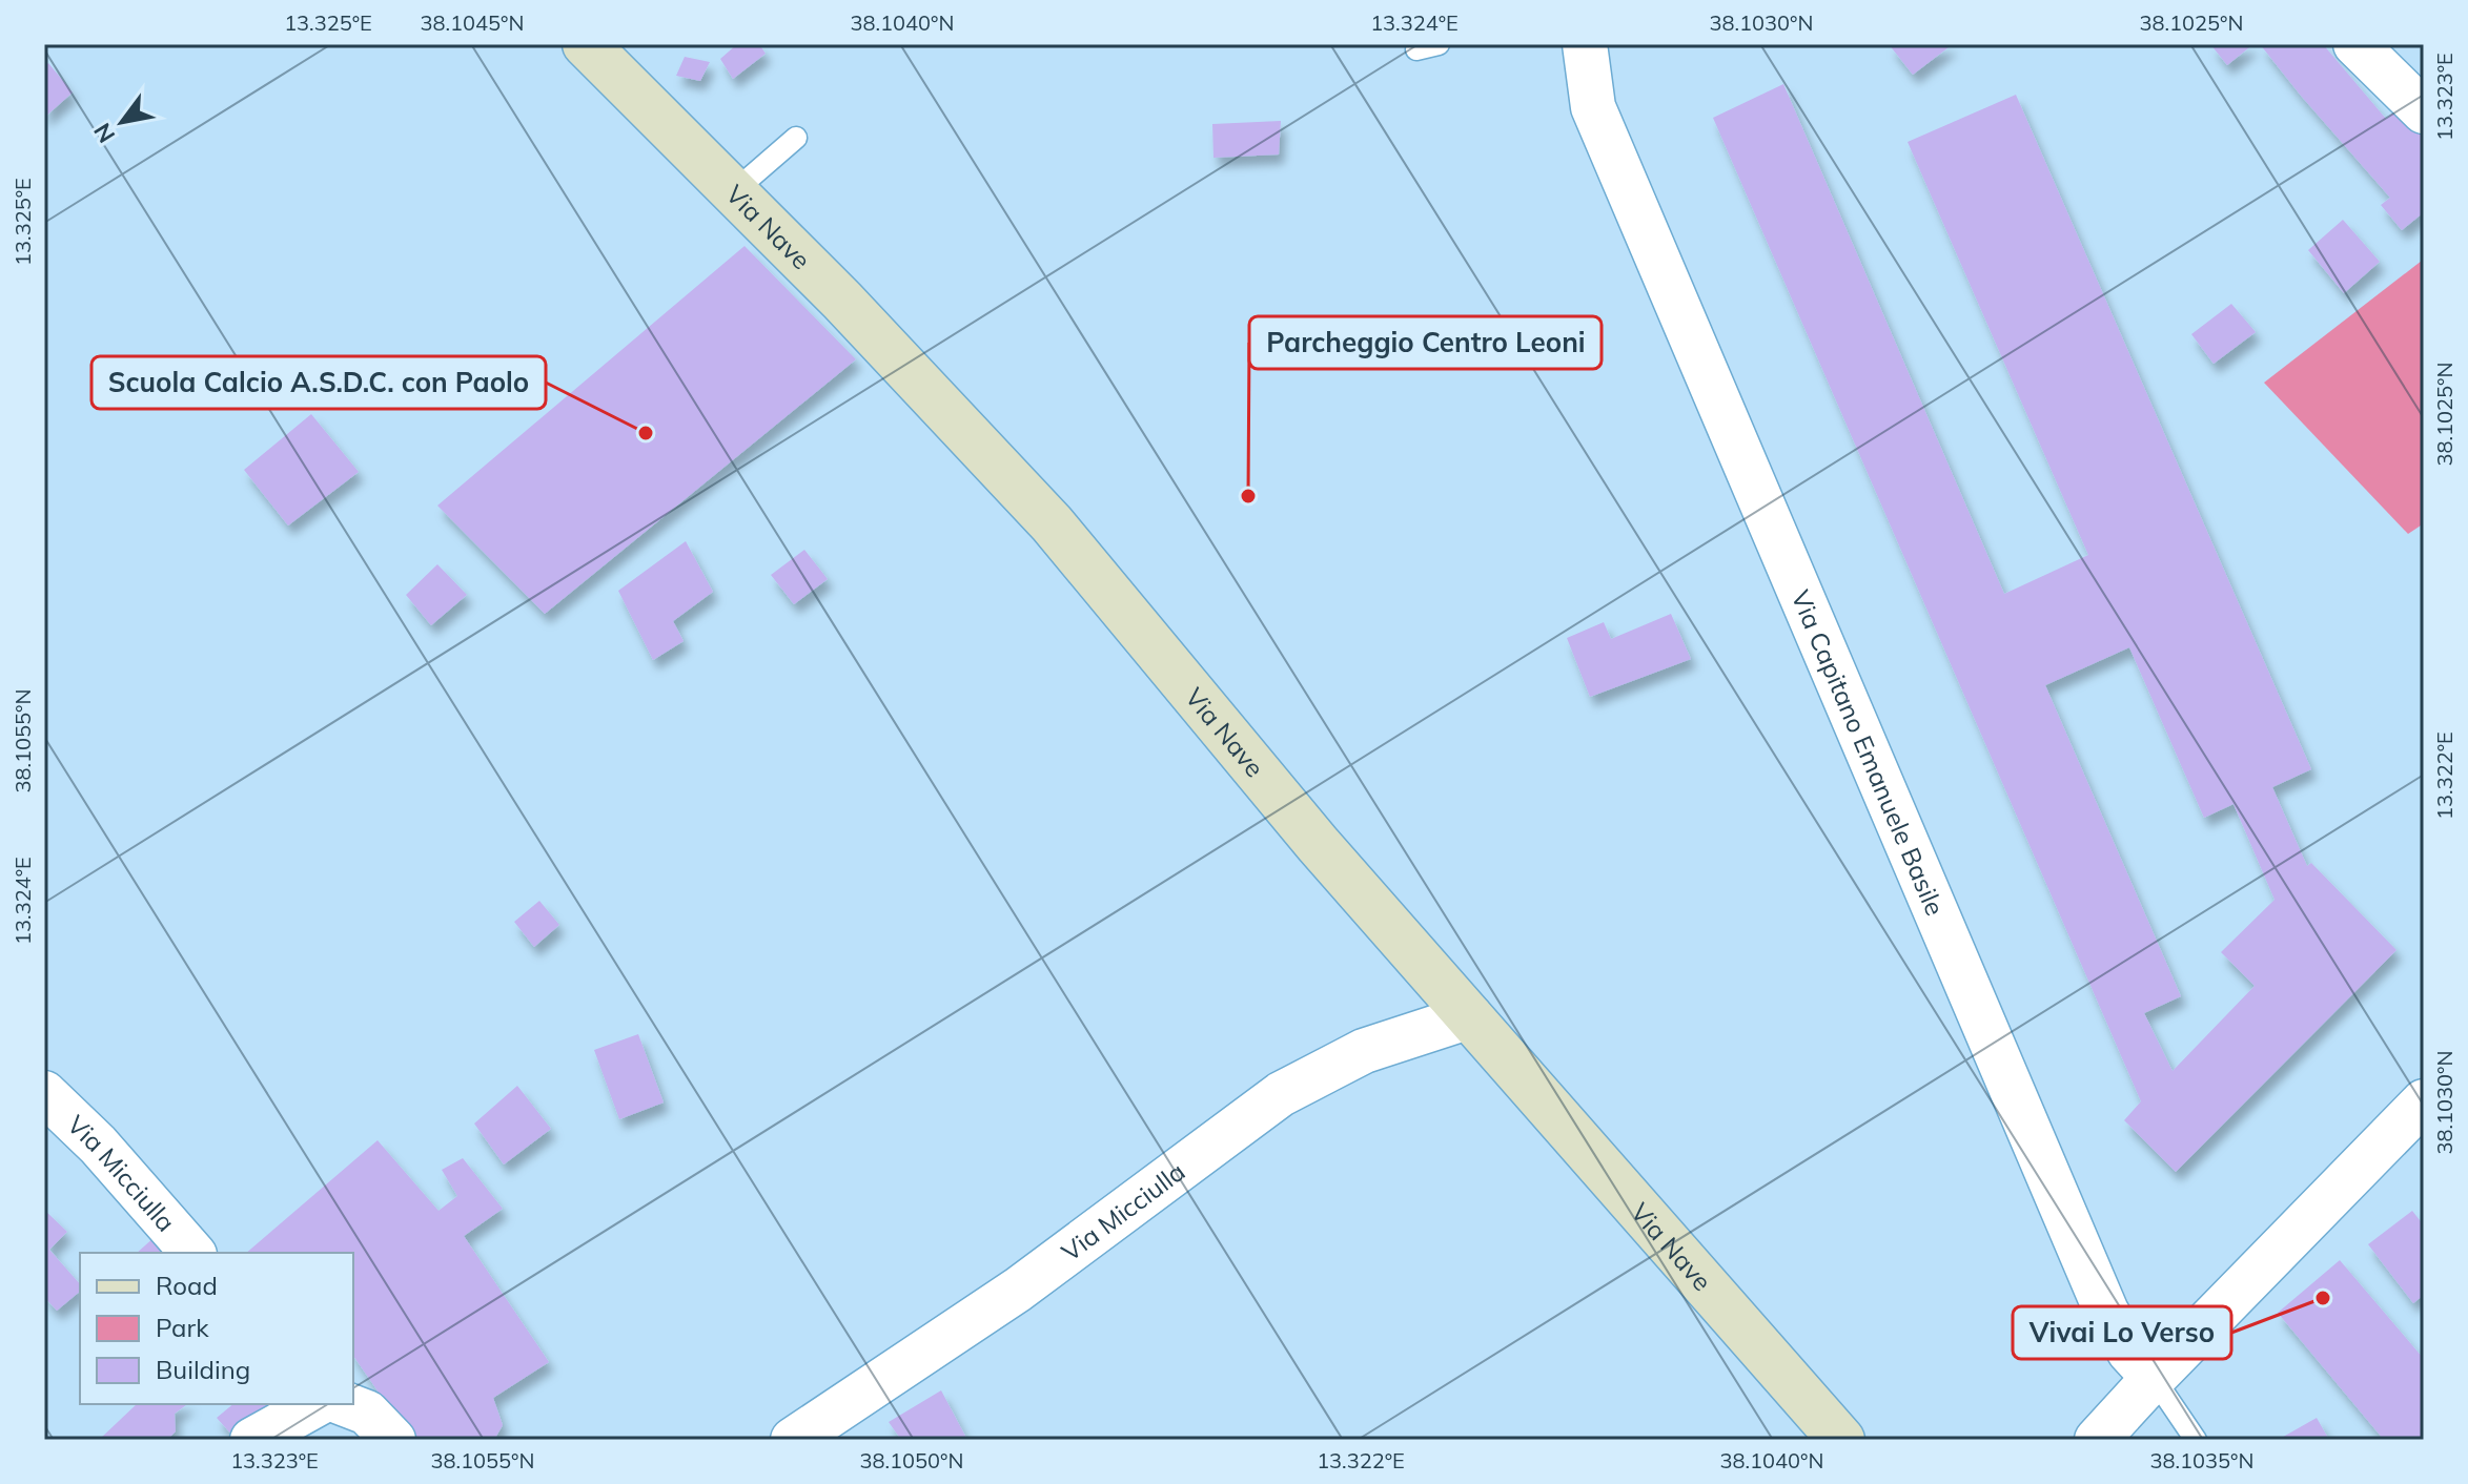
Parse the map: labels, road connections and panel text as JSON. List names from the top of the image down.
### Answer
{
  "streets": {
    "street": ["Via Nave", "Via Capitano Emanuele Basile", "Via Micciulla"]
  },
  "crossings": [
    ["Via Nave", "Via Micciulla"]
  ],
  "places": ["Scuola Calcio A.S.D.C. con Paolo", "Parcheggio Centro Leoni", "Vivai Lo Verso"],
  "legend": ["Road", "Park", "Building"],
  "north": "bottom left",
  "coordinates": [
    "13.325°E",
    "38.1045°N",
    "38.1040°N",
    "13.324°E",
    "38.1030°N",
    "38.1025°N",
    "13.323°E",
    "38.1055°N",
    "13.322°E",
    "38.1050°N",
    "38.1035°N"
  ]
}
